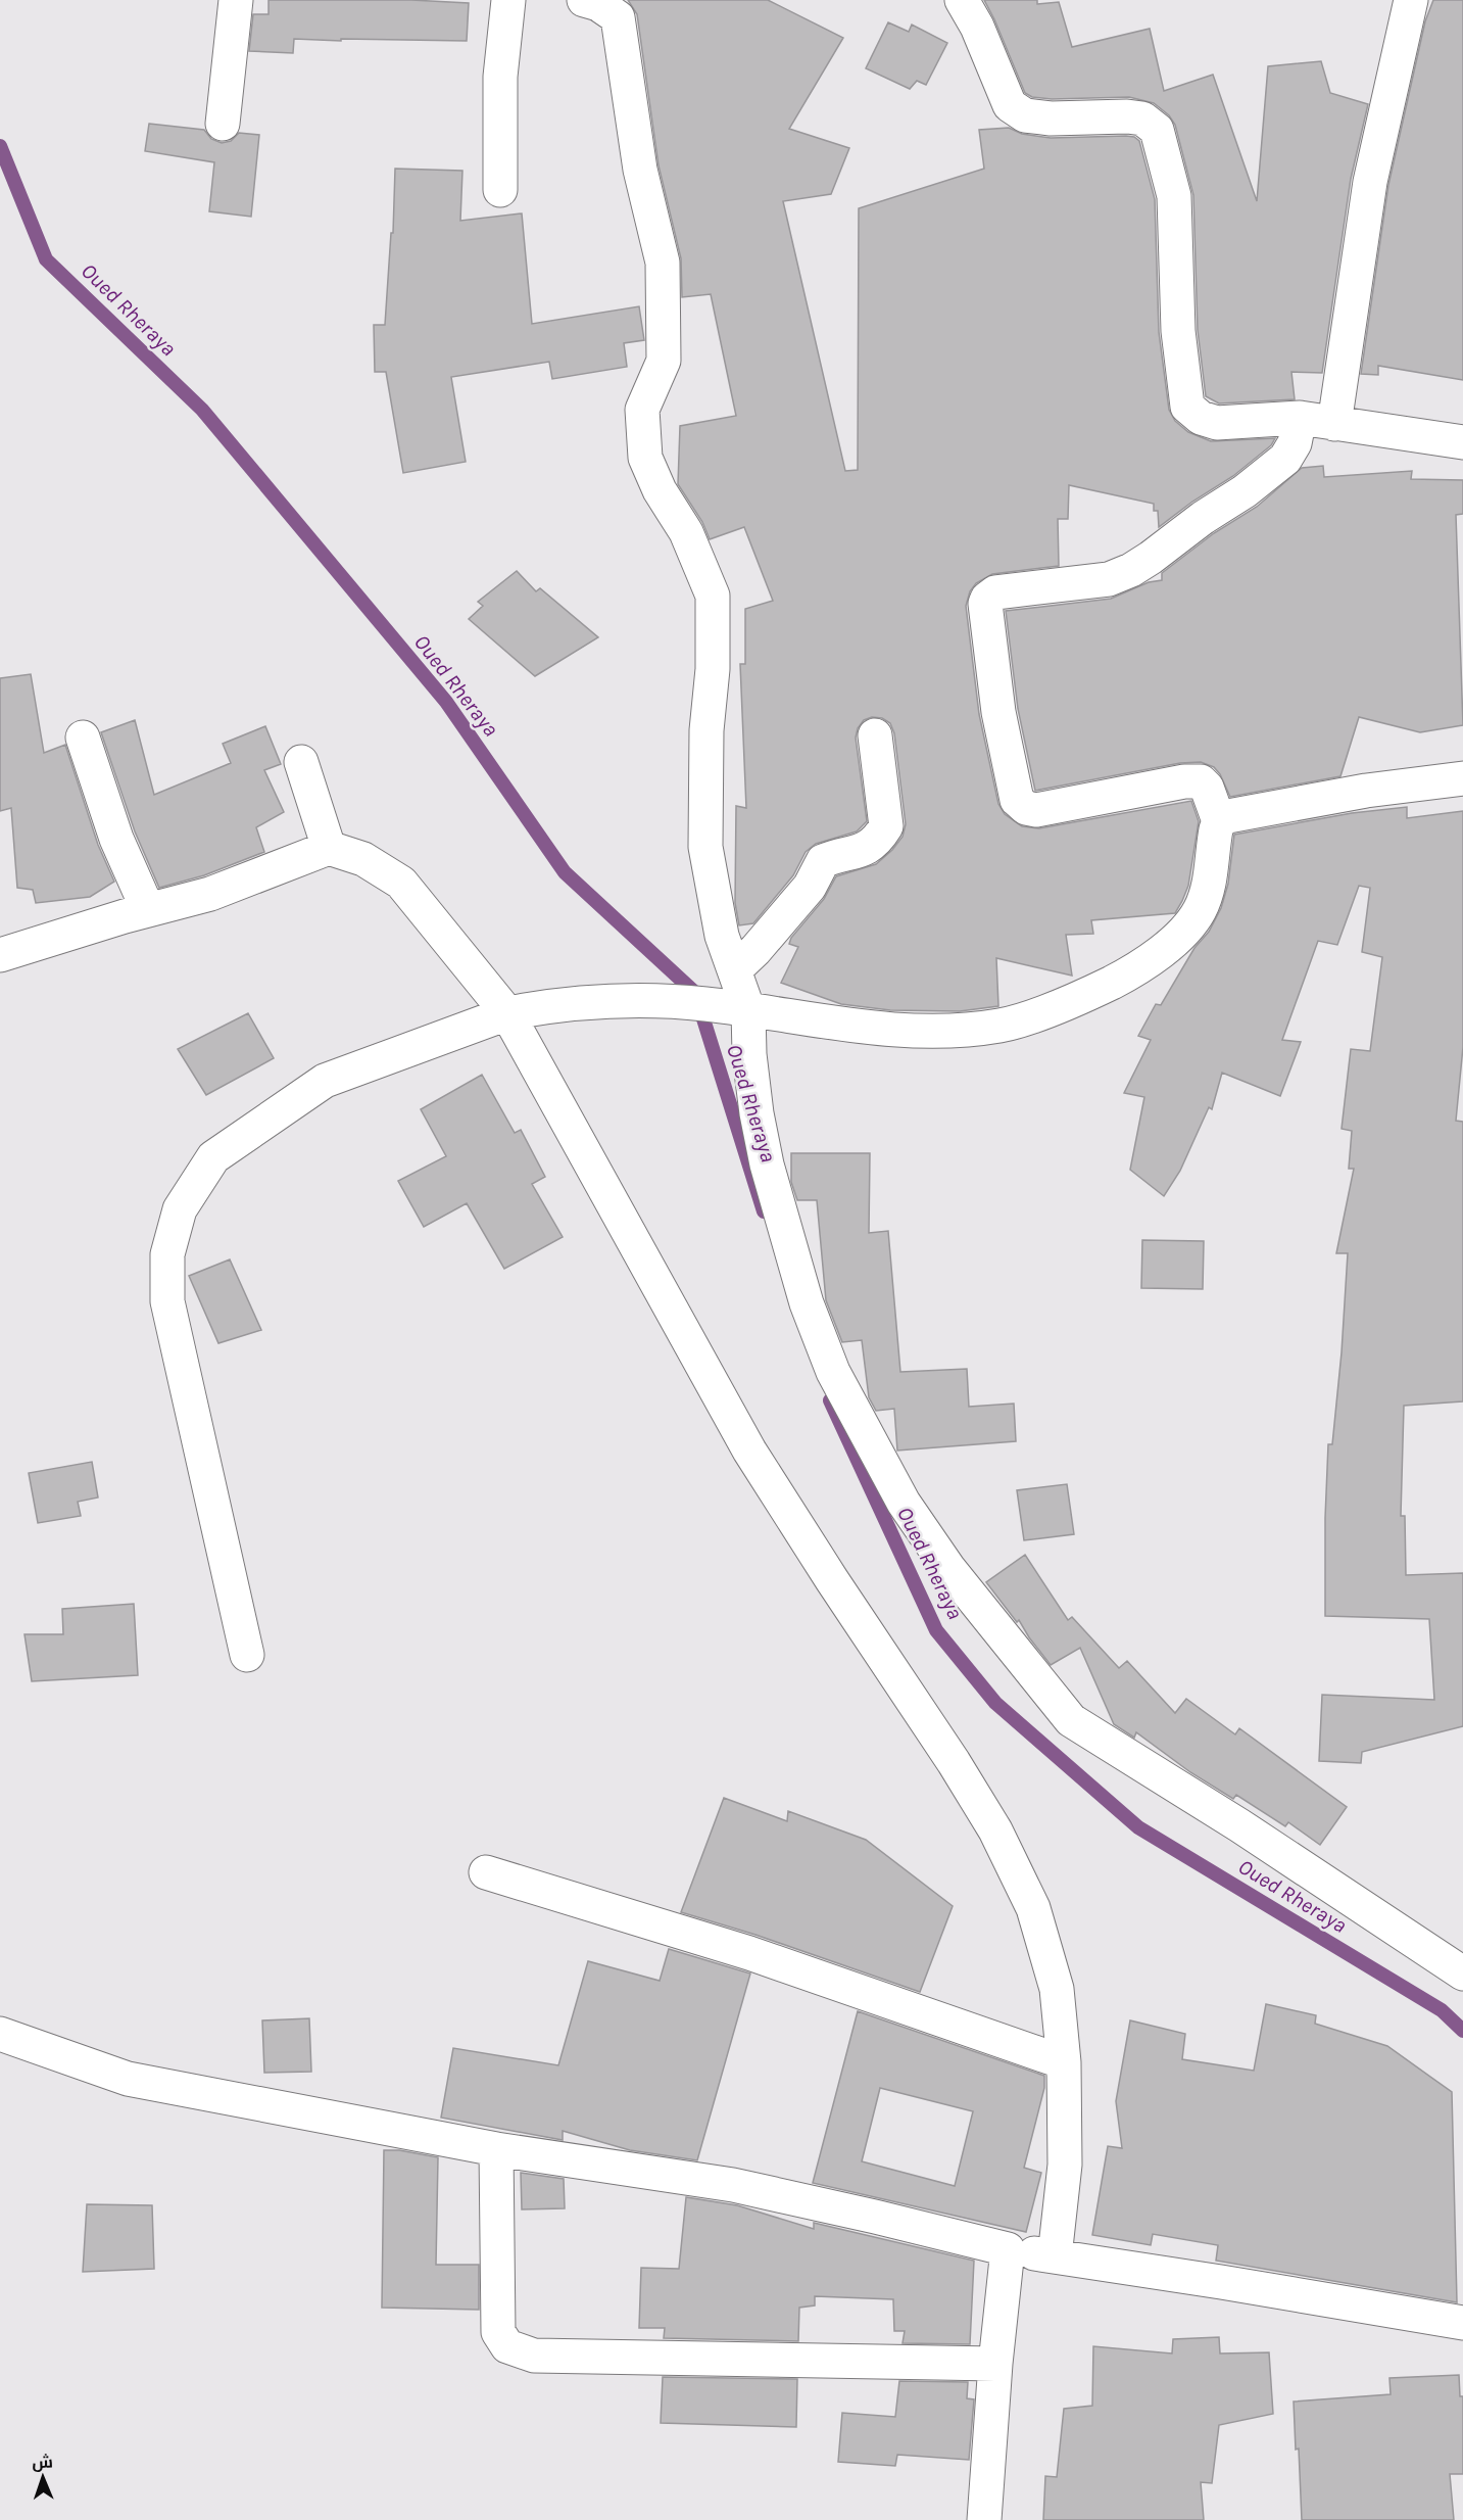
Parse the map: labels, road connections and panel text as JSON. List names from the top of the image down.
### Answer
{
  "water": ["Oued Rheraya"],
  "north": "top"
}
